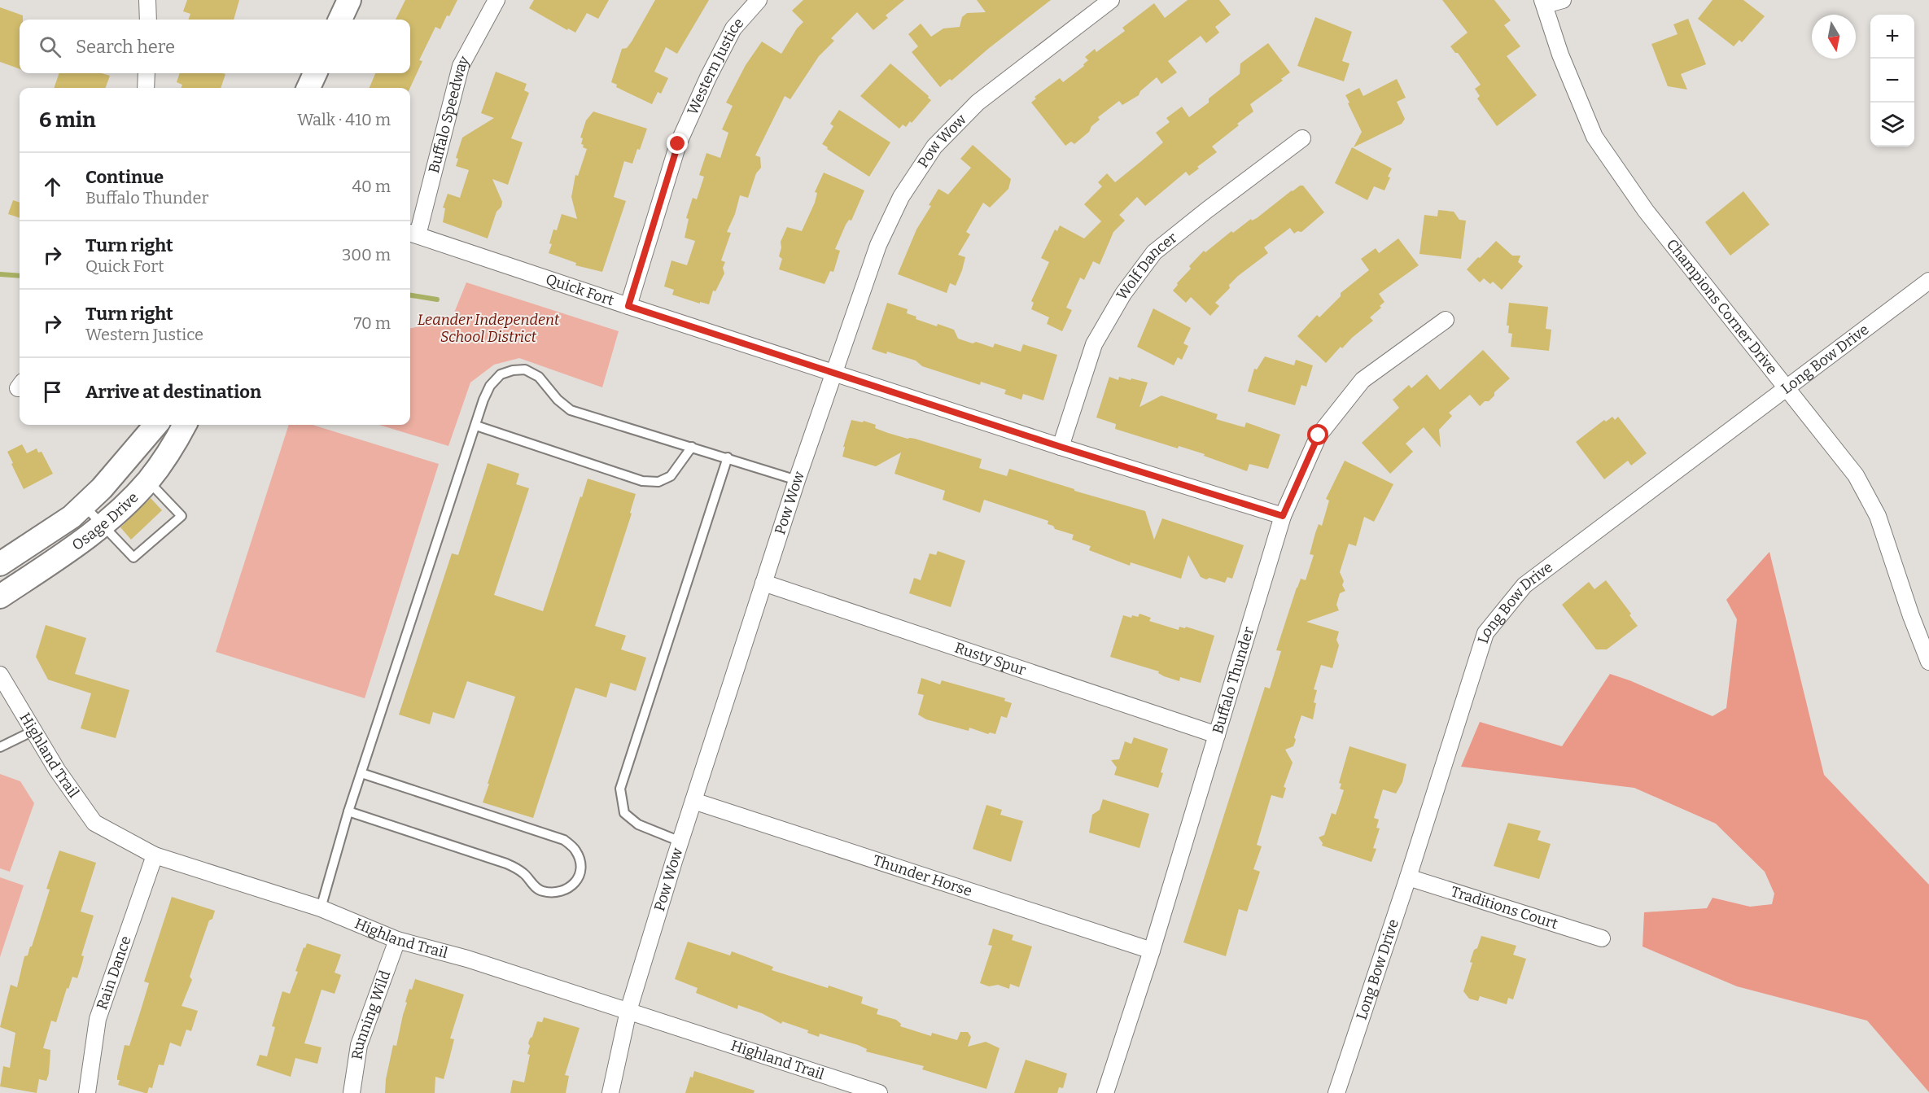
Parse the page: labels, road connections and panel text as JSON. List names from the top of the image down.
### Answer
{
  "streets": {
    "street": [
      "Western Justice",
      "Buffalo Speedway",
      "Pow Wow",
      "Wolf Dancer",
      "Quick Fort",
      "Champions Corner Drive",
      "Long Bow Drive",
      "Osage Drive",
      "Rusty Spur",
      "Buffalo Thunder",
      "Highland Trail",
      "Thunder Horse",
      "Traditions Court",
      "Rain Dance",
      "Running Wild"
    ]
  },
  "crossings": [
    ["Western Justice", "Quick Fort"],
    ["Buffalo Speedway", "Quick Fort"],
    ["Pow Wow", "Quick Fort"],
    ["Pow Wow", "Rusty Spur"],
    ["Pow Wow", "Highland Trail"],
    ["Pow Wow", "Thunder Horse"],
    ["Wolf Dancer", "Quick Fort"],
    ["Quick Fort", "Buffalo Thunder"],
    ["Champions Corner Drive", "Long Bow Drive"],
    ["Long Bow Drive", "Traditions Court"],
    ["Rusty Spur", "Buffalo Thunder"],
    ["Buffalo Thunder", "Thunder Horse"],
    ["Highland Trail", "Rain Dance"],
    ["Highland Trail", "Running Wild"]
  ],
  "parks": ["Leander Independent School District"],
  "north": "bottom",
  "page": {
    "map_buttons": ["+", "−"],
    "search": "Search here",
    "heading": ["6 min", "Walk · 410 m"],
    "list": [
      ["Continue", "Buffalo Thunder", "40 m"],
      ["Turn right", "Quick Fort", "300 m"],
      ["Turn right", "Western Justice", "70 m"],
      "Arrive at destination"
    ]
  }
}
